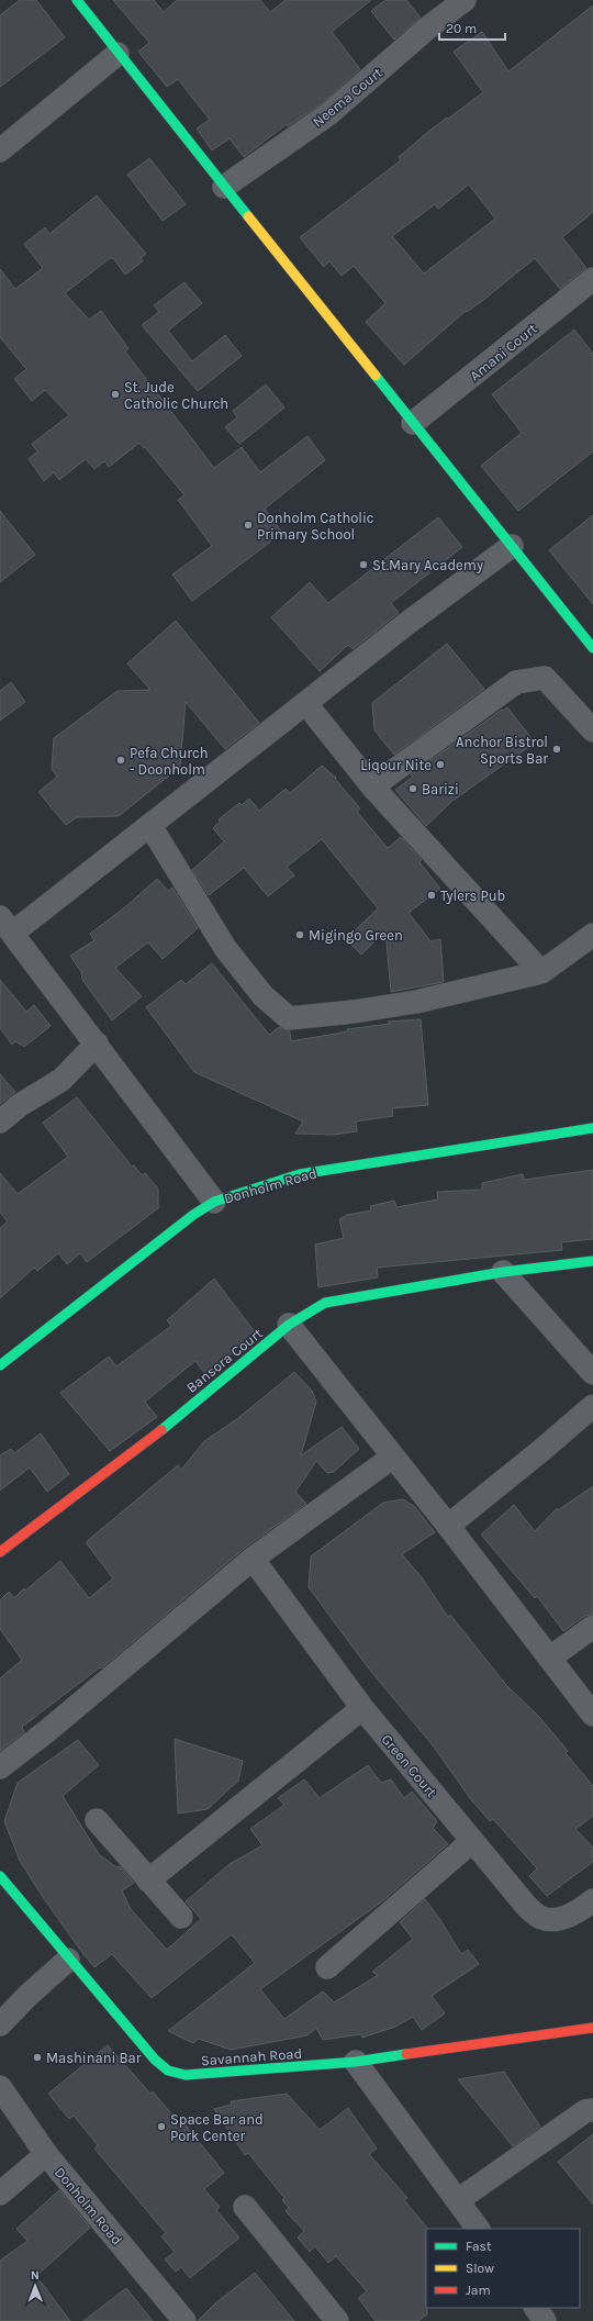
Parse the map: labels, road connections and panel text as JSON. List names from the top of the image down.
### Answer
{
  "streets": {
    "street": [
      "Neema Court",
      "Amani Court",
      "Donholm Road",
      "Bansora Court",
      "Green Court",
      "Savannah Road"
    ]
  },
  "places": [
    "St. Jude Catholic Church",
    "Donholm Catholic Primary School",
    "St.Mary Academy",
    "Anchor Bistrol Sports Bar",
    "Pefa Church - Doonholm",
    "Liqour Nite",
    "Barizi",
    "Tylers Pub",
    "Migingo Green",
    "Mashinani Bar",
    "Space Bar and Pork Center"
  ],
  "legend": ["Fast", "Slow", "Jam"],
  "scale_bar": "20 m",
  "north": "top"
}
